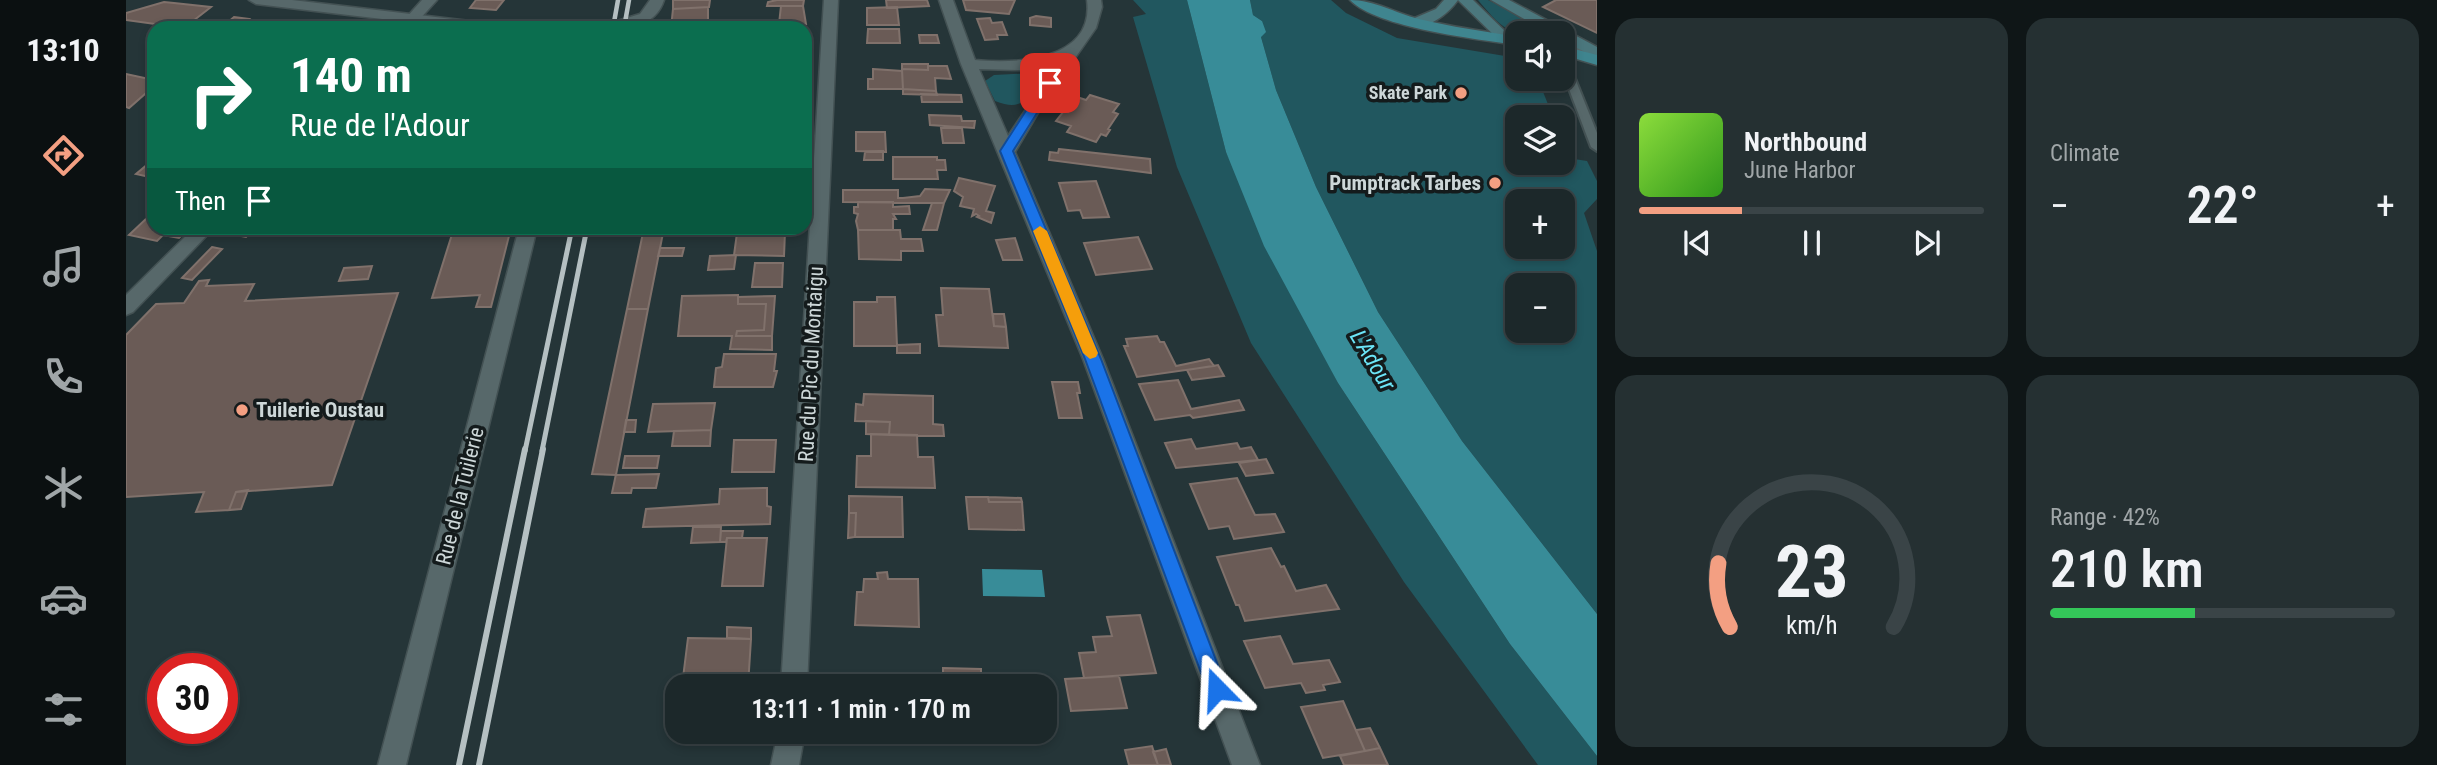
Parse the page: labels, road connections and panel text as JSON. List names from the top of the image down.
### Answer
{
  "streets": {
    "street": ["Rue du Pic du Montaigu", "Rue de la Tuilerie"]
  },
  "water": ["L'Adour"],
  "places": ["Skate Park", "Pumptrack Tarbes", "Tuilerie Oustau"],
  "page": {
    "tabs": "13:10",
    "tile": [
      "Climate",
      ["Range · 42%", "210 km"]
    ],
    "map_buttons": ["+", "−"],
    "turn": ["140 m", "Rue de l'Adour"],
    "song": ["Northbound", "June Harbor"],
    "then": "Then",
    "heat": ["−", "22°", "+"],
    "limit": "30",
    "trip": "13:11 · 1 min · 170 m",
    "gauge": ["23", "km/h"]
  }
}
